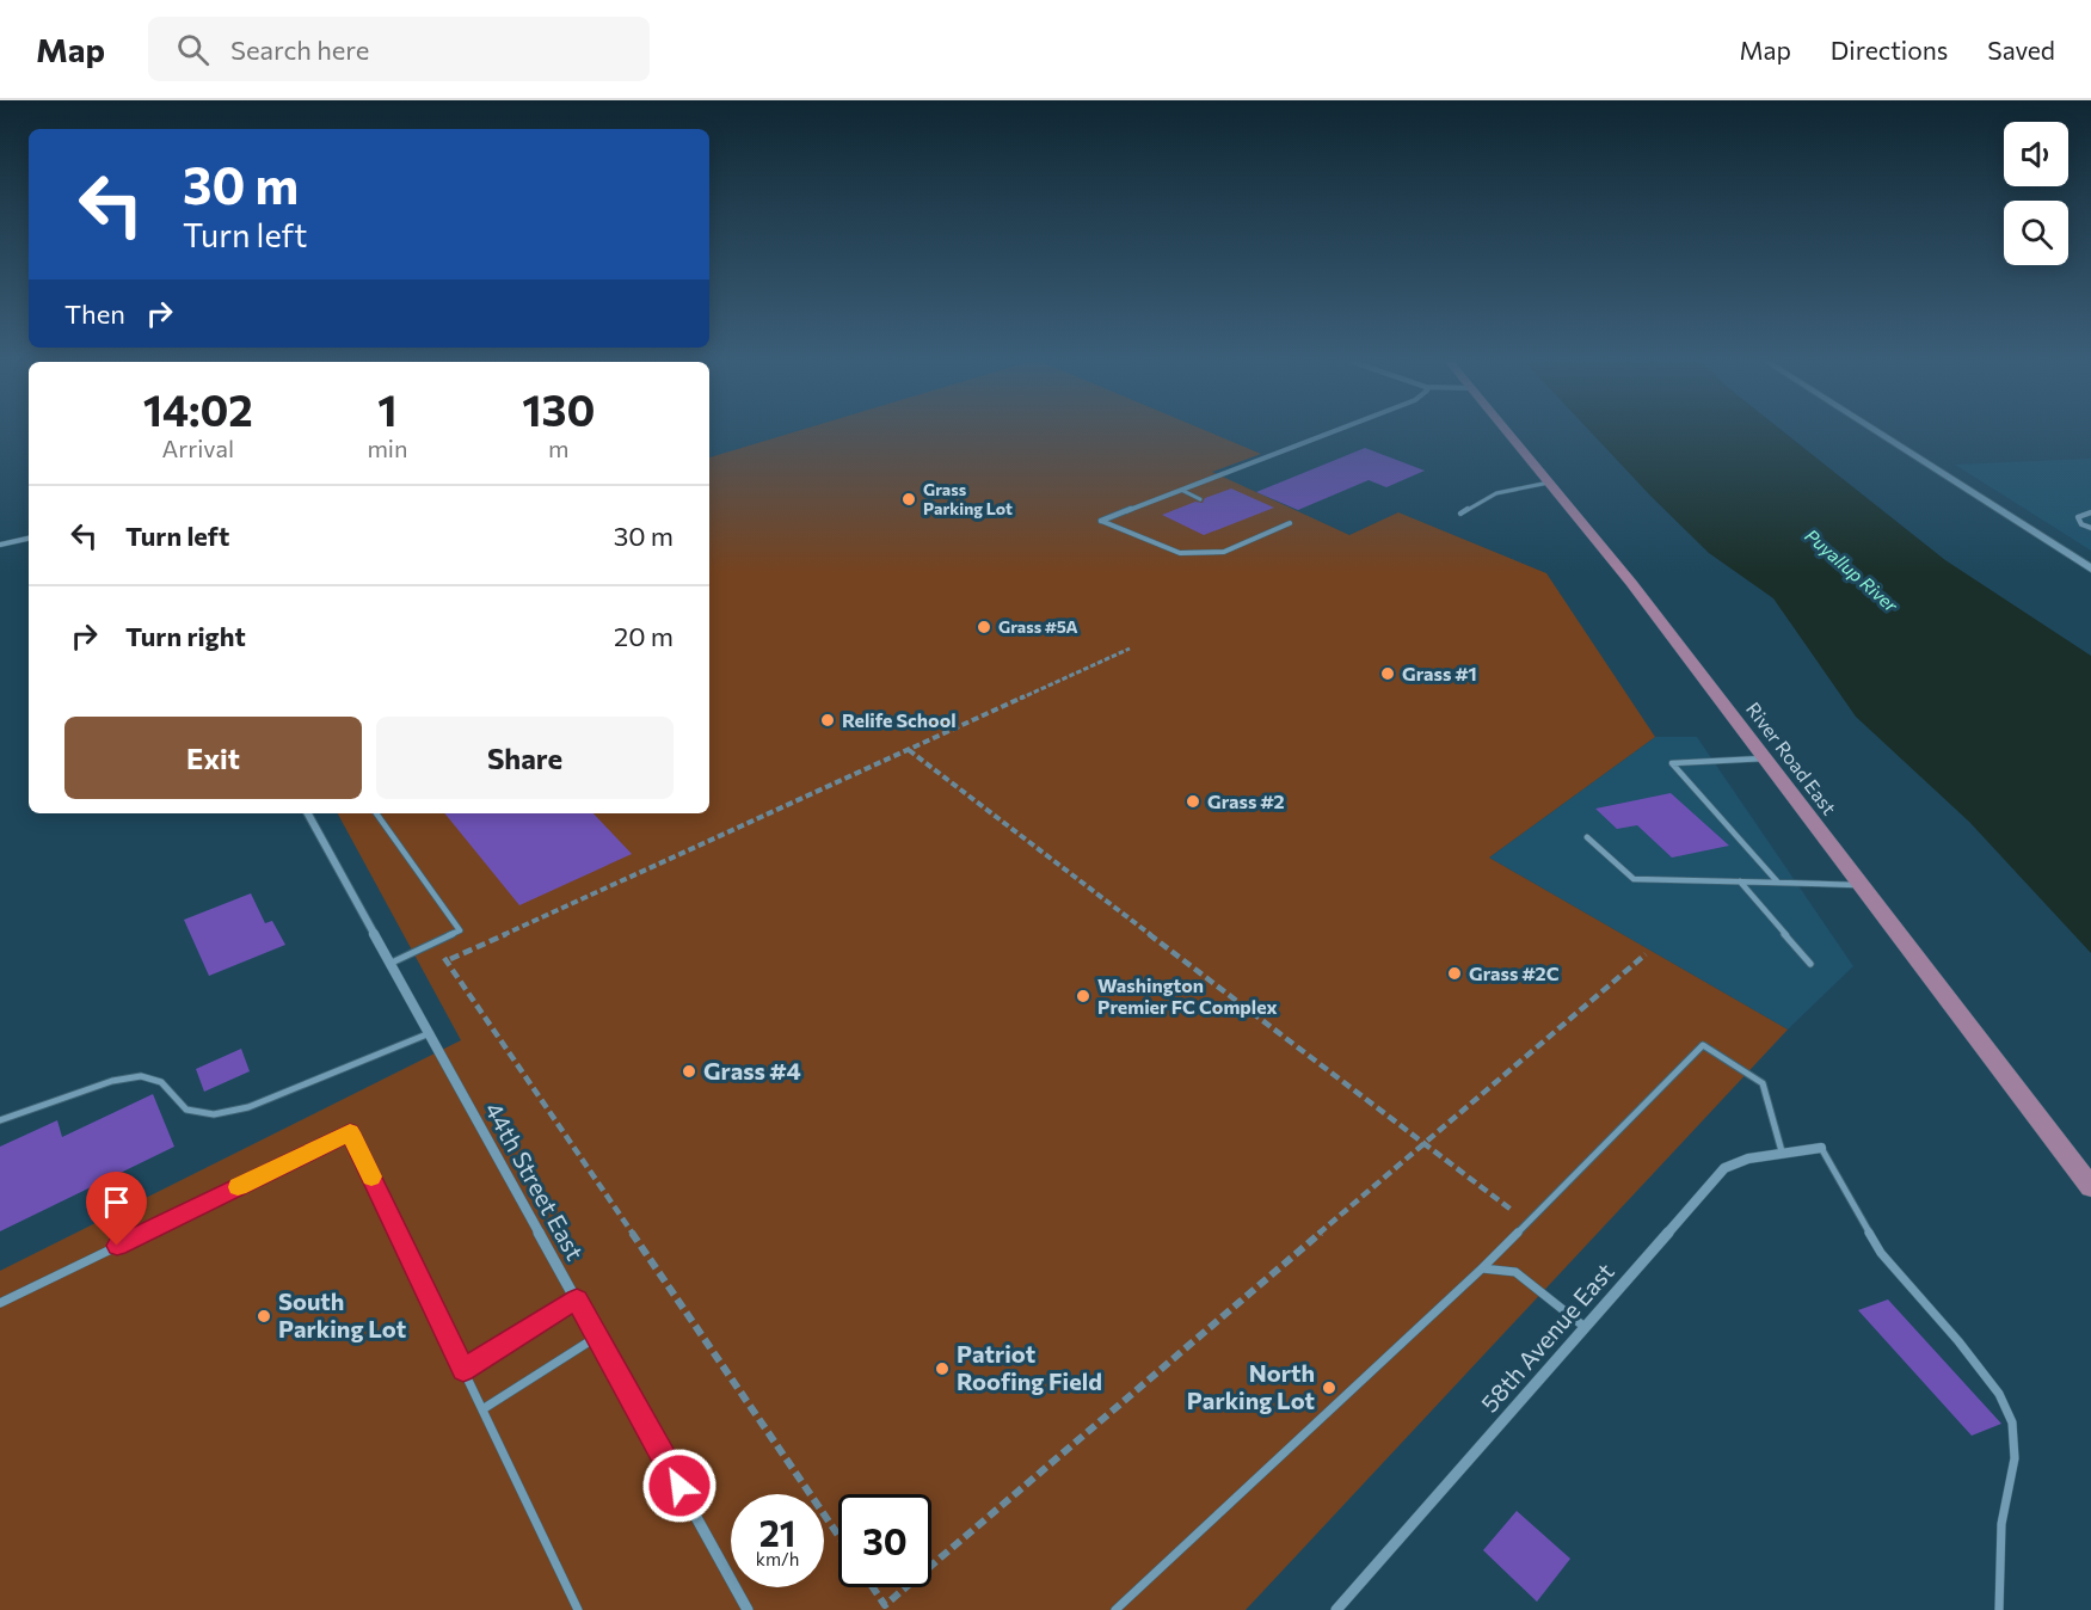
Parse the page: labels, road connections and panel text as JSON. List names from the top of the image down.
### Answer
{
  "streets": {
    "main road": ["River Road East"],
    "street": ["44th Street East", "58th Avenue East"]
  },
  "water": ["Puyallup River"],
  "places": [
    "Grass Parking Lot",
    "Grass #5A",
    "Grass #1",
    "Relife School",
    "Grass #2",
    "Grass #2C",
    "Washington Premier FC Complex",
    "Grass #4",
    "South Parking Lot",
    "Patriot Roofing Field",
    "North Parking Lot"
  ],
  "page": {
    "header": "Map",
    "search": "Search here",
    "nav": ["Map", "Directions", "Saved"],
    "turn": ["30 m", "Turn left"],
    "then": "Then",
    "eta": [
      "14:02",
      "Arrival",
      "1",
      "min",
      "130",
      "m"
    ],
    "list": [
      {
        "name": "Turn left",
        "value": "30 m"
      },
      {
        "name": "Turn right",
        "value": "20 m"
      }
    ],
    "buttons": ["Exit", "Share"],
    "speed": "21 km/h",
    "limit": "30"
  }
}
